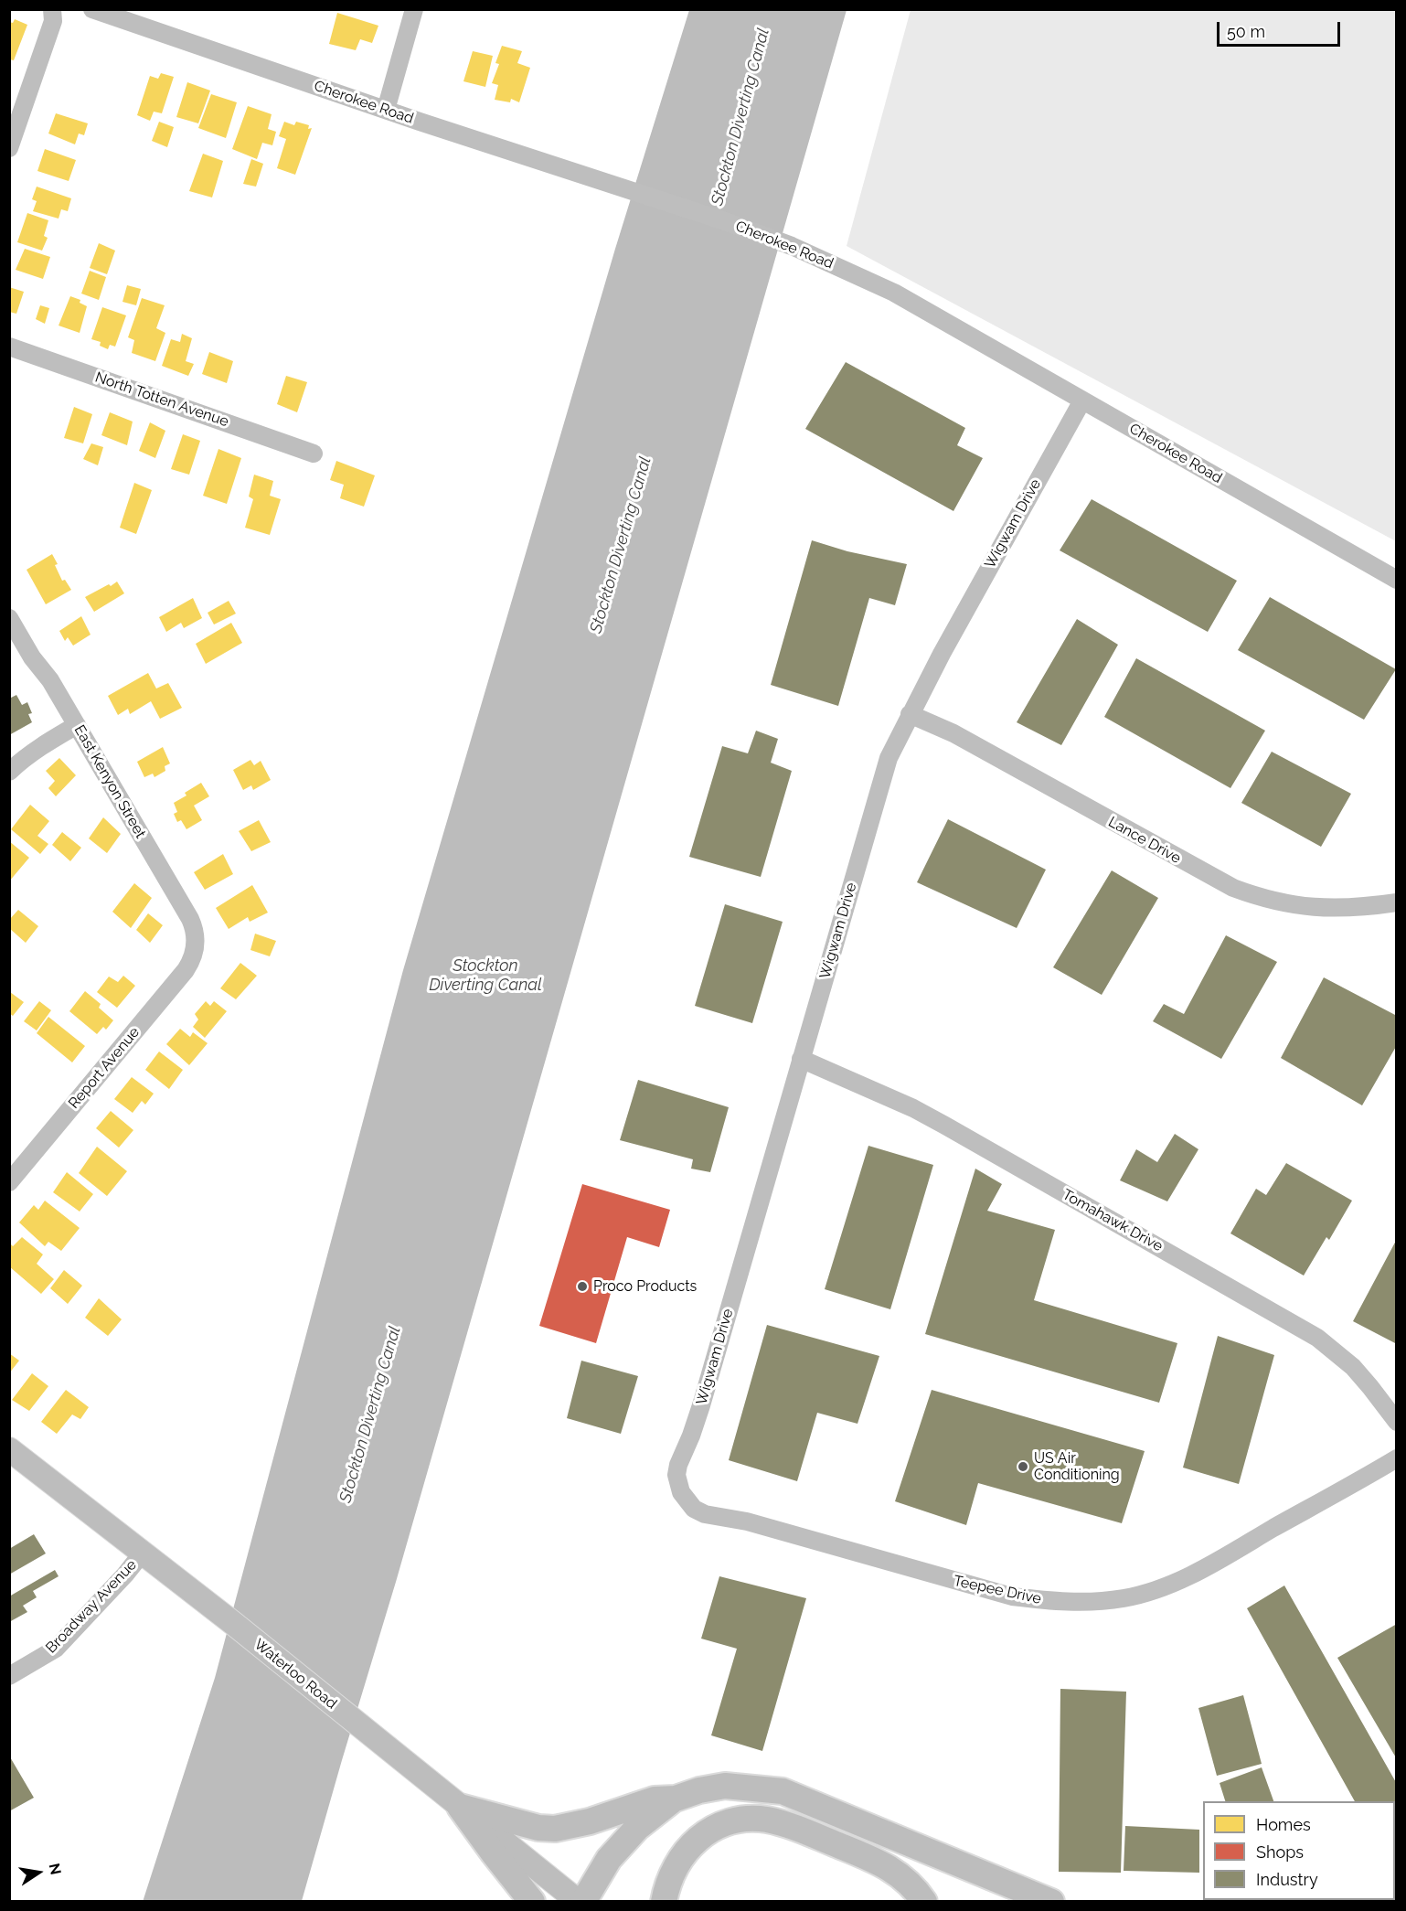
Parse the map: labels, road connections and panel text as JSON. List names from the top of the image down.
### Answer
{
  "streets": {
    "main road": ["Waterloo Road"],
    "street": [
      "Cherokee Road",
      "North Totten Avenue",
      "Wigwam Drive",
      "East Kenyon Street",
      "Lance Drive",
      "Report Avenue",
      "Tomahawk Drive",
      "Teepee Drive",
      "Broadway Avenue"
    ]
  },
  "crossings": [
    ["Cherokee Road", "Wigwam Drive"],
    ["Wigwam Drive", "Lance Drive"],
    ["Wigwam Drive", "Tomahawk Drive"],
    ["Wigwam Drive", "Teepee Drive"],
    ["East Kenyon Street", "Report Avenue"],
    ["Broadway Avenue", "Waterloo Road"]
  ],
  "water": ["Stockton Diverting Canal"],
  "places": ["Proco Products", "US Air Conditioning"],
  "legend": ["Homes", "Shops", "Industry"],
  "scale_bar": "50 m",
  "north": "right"
}
